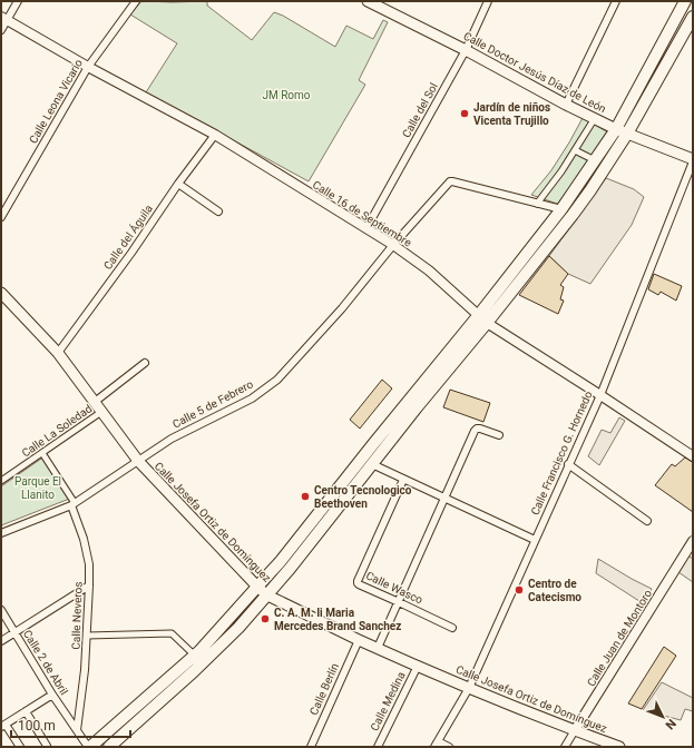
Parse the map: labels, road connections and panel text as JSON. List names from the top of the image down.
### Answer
{
  "streets": {
    "main road": ["Calle Doctor Jesús Díaz de León", "Calle Josefa Ortiz de Domínguez"],
    "street": [
      "Calle Leona Vicario",
      "Calle del Sol",
      "Calle 16 de Septiembre",
      "Calle del Águila",
      "Calle 5 de Febrero",
      "Calle La Soledad",
      "Calle Francisco G. Hornedo",
      "Calle Wasco",
      "Calle Neveros",
      "Calle Juan de Montoro",
      "Calle 2 de Abril",
      "Calle Berlín",
      "Calle Medina"
    ]
  },
  "crossings": [
    ["Calle Doctor Jesús Díaz de León", "Calle del Sol"],
    ["Calle Doctor Jesús Díaz de León", "Calle Francisco G. Hornedo"],
    ["Calle Leona Vicario", "Calle 16 de Septiembre"],
    ["Calle del Sol", "Calle 16 de Septiembre"],
    ["Calle 16 de Septiembre", "Calle del Águila"],
    ["Calle 16 de Septiembre", "Calle 5 de Febrero"],
    ["Calle 16 de Septiembre", "Calle Francisco G. Hornedo"],
    ["Calle del Águila", "Calle Josefa Ortiz de Domínguez"],
    ["Calle 5 de Febrero", "Calle Josefa Ortiz de Domínguez"],
    ["Calle 5 de Febrero", "Calle Neveros"],
    ["Calle La Soledad", "Calle Josefa Ortiz de Domínguez"],
    ["Calle Francisco G. Hornedo", "Calle Josefa Ortiz de Domínguez"],
    ["Calle Josefa Ortiz de Domínguez", "Calle Juan de Montoro"],
    ["Calle Josefa Ortiz de Domínguez", "Calle Berlín"],
    ["Calle Josefa Ortiz de Domínguez", "Calle Medina"],
    ["Calle Neveros", "Calle 2 de Abril"]
  ],
  "parks": ["JM Romo", "Parque El Llanito"],
  "places": [
    "Jardín de niños Vicenta Trujillo",
    "Centro Tecnologico Beethoven",
    "Centro de Catecismo",
    "C. A. M. Ii Maria Mercedes Brand Sanchez"
  ],
  "scale_bar": "100 m",
  "north": "bottom right"
}
